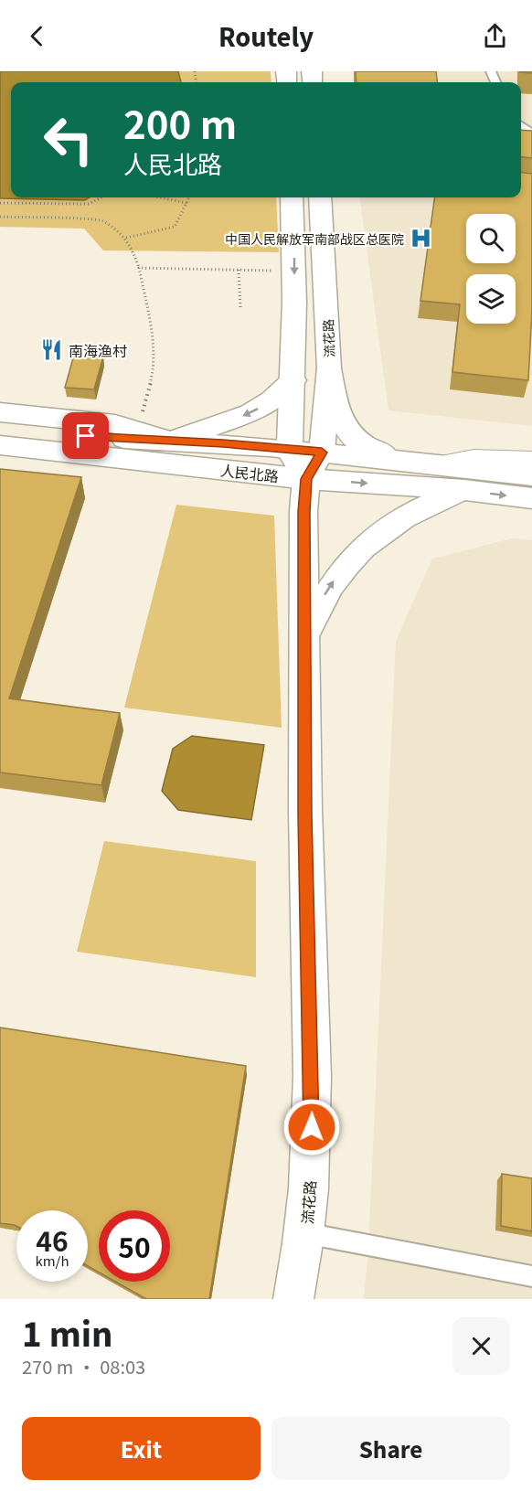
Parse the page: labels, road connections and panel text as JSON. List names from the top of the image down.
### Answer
{
  "streets": {
    "main road": ["流花路", "人民北路"]
  },
  "crossings": [
    ["流花路", "人民北路"]
  ],
  "places": {
    "hospital": ["中国人民解放军南部战区总医院"],
    "restaurant": ["南海渔村"]
  },
  "page": {
    "header": "Routely",
    "turn": ["200 m", "人民北路"],
    "speed": "46 km/h",
    "limit": "50",
    "heading": ["1 min", "270 m · 08:03"],
    "buttons": ["Exit", "Share"]
  }
}
